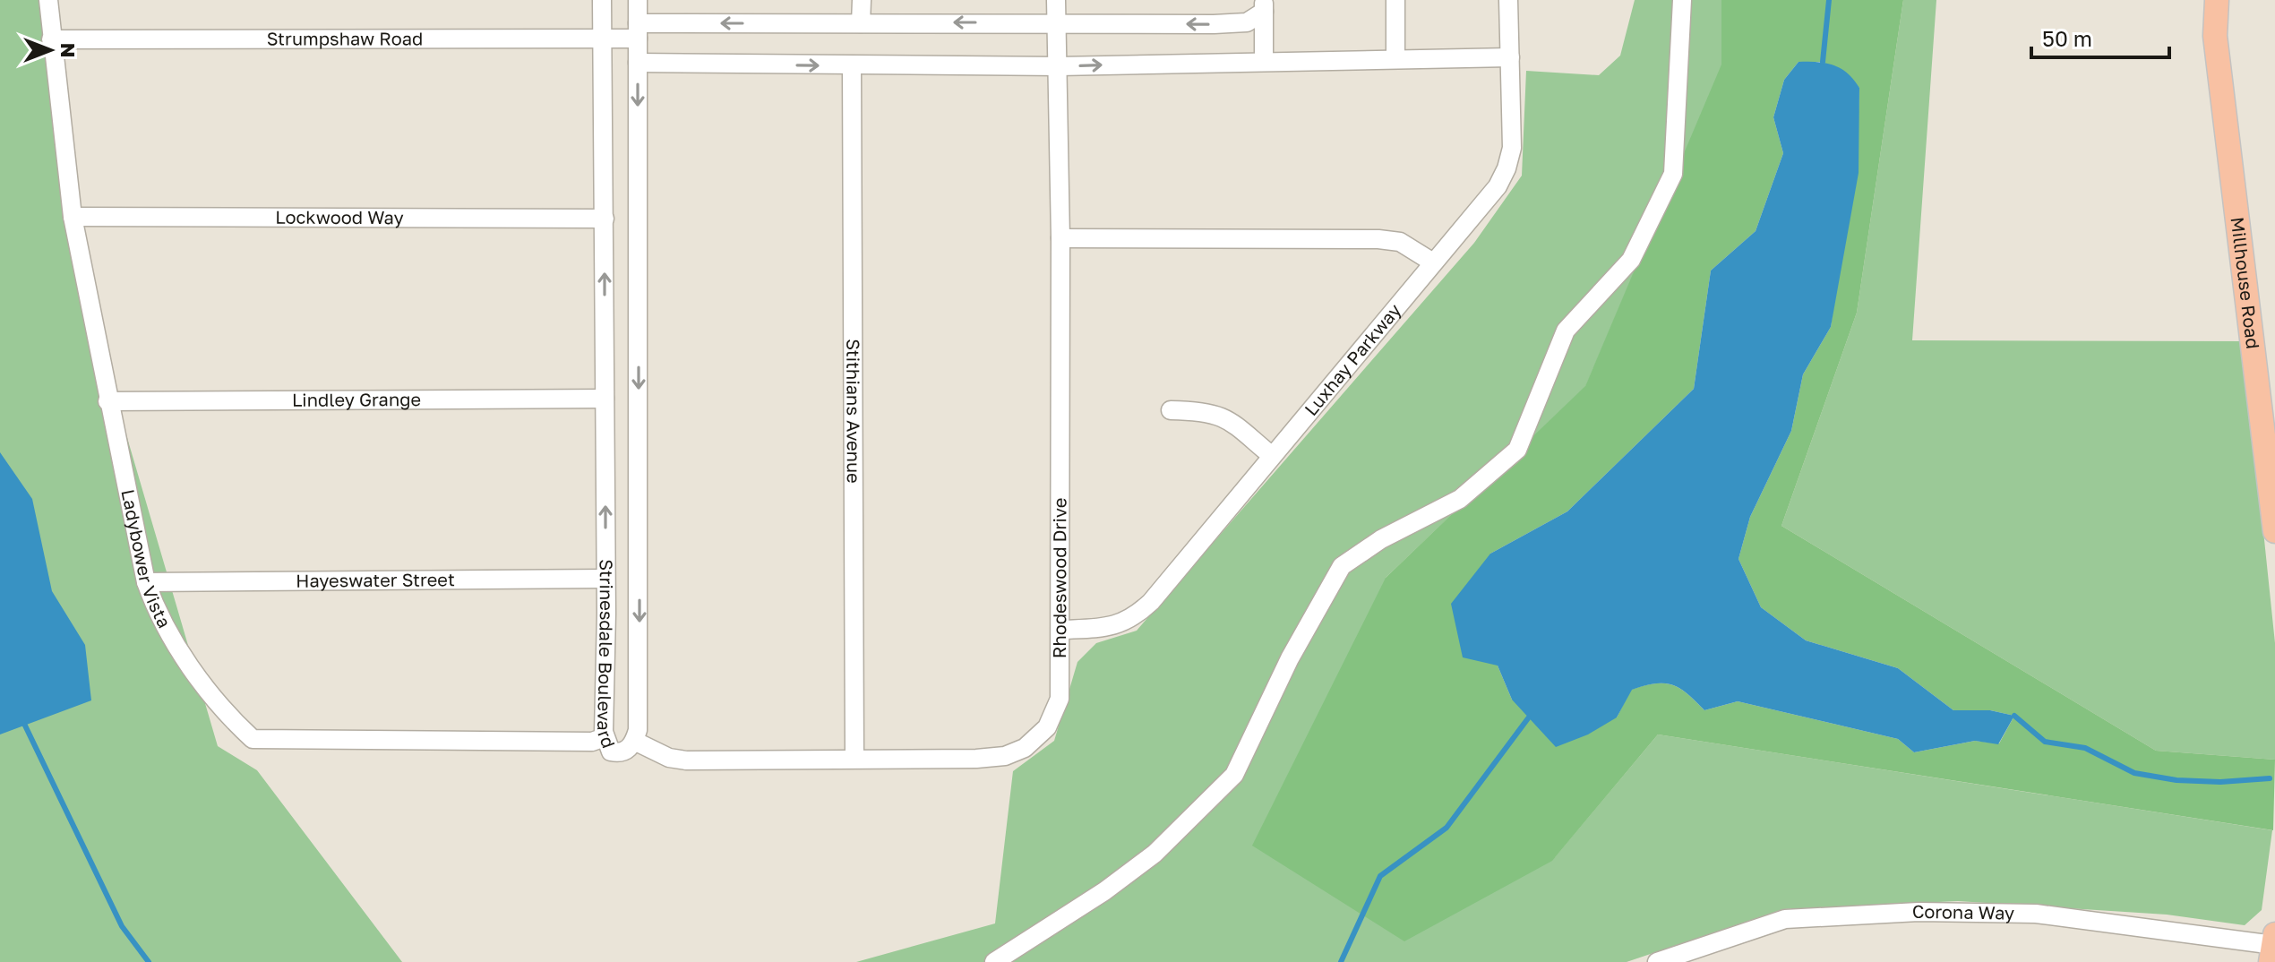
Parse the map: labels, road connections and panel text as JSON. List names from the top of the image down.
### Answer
{
  "streets": {
    "main road": ["Millhouse Road"],
    "street": [
      "Strumpshaw Road",
      "Lockwood Way",
      "Luxhay Parkway",
      "Lindley Grange",
      "Stithians Avenue",
      "Ladybower Vista",
      "Rhodeswood Drive",
      "Hayeswater Street",
      "Strinesdale Boulevard",
      "Corona Way"
    ]
  },
  "crossings": [
    ["Strumpshaw Road", "Ladybower Vista"],
    ["Strumpshaw Road", "Rhodeswood Drive"],
    ["Strumpshaw Road", "Strinesdale Boulevard"],
    ["Lockwood Way", "Ladybower Vista"],
    ["Lockwood Way", "Strinesdale Boulevard"],
    ["Luxhay Parkway", "Rhodeswood Drive"],
    ["Lindley Grange", "Ladybower Vista"],
    ["Lindley Grange", "Strinesdale Boulevard"],
    ["Stithians Avenue", "Rhodeswood Drive"],
    ["Ladybower Vista", "Hayeswater Street"],
    ["Ladybower Vista", "Strinesdale Boulevard"],
    ["Rhodeswood Drive", "Strinesdale Boulevard"],
    ["Hayeswater Street", "Strinesdale Boulevard"]
  ],
  "scale_bar": "50 m",
  "north": "right"
}
